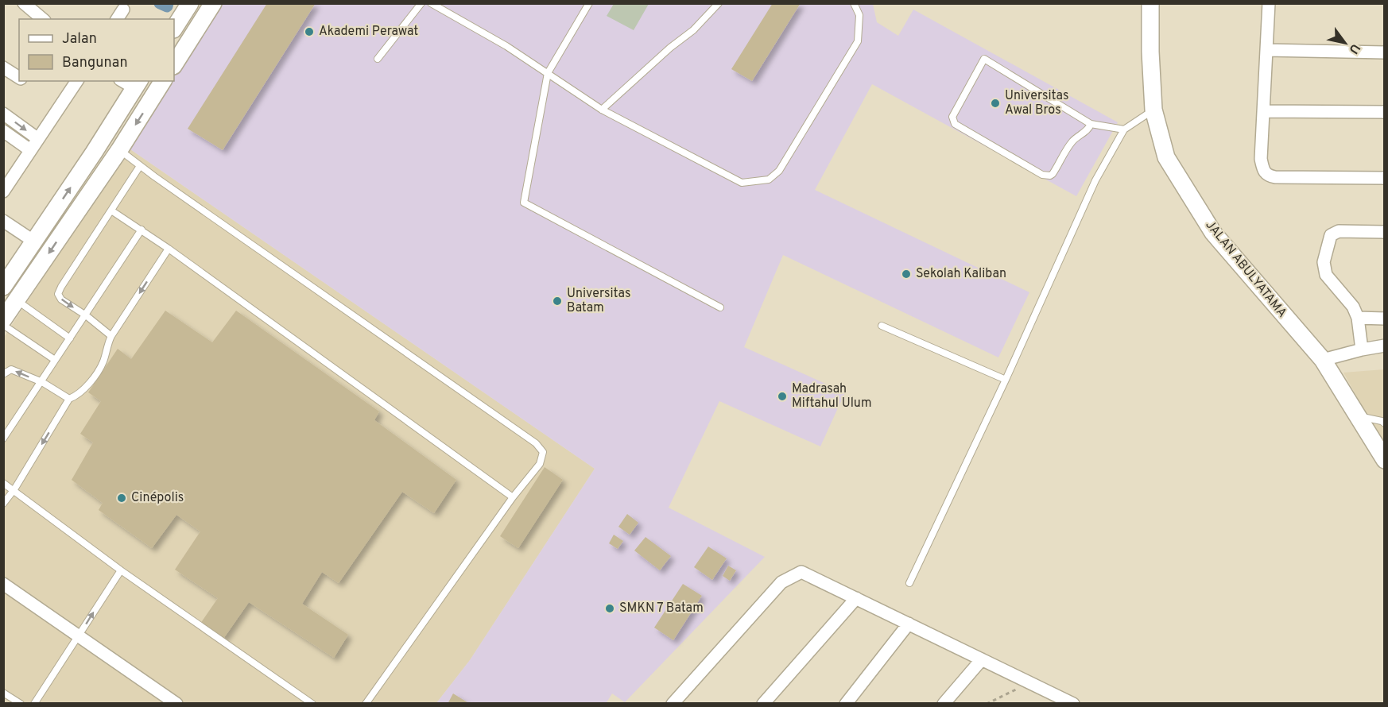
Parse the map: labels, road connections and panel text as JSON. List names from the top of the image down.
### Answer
{
  "streets": {
    "main road": ["JALAN ABULYATAMA"]
  },
  "places": [
    "Akademi Perawat",
    "Universitas Awal Bros",
    "Sekolah Kaliban",
    "Universitas Batam",
    "Madrasah Miftahul Ulum",
    "Cinépolis",
    "SMKN 7 Batam"
  ],
  "legend": ["Jalan", "Bangunan"],
  "north": "bottom right"
}
